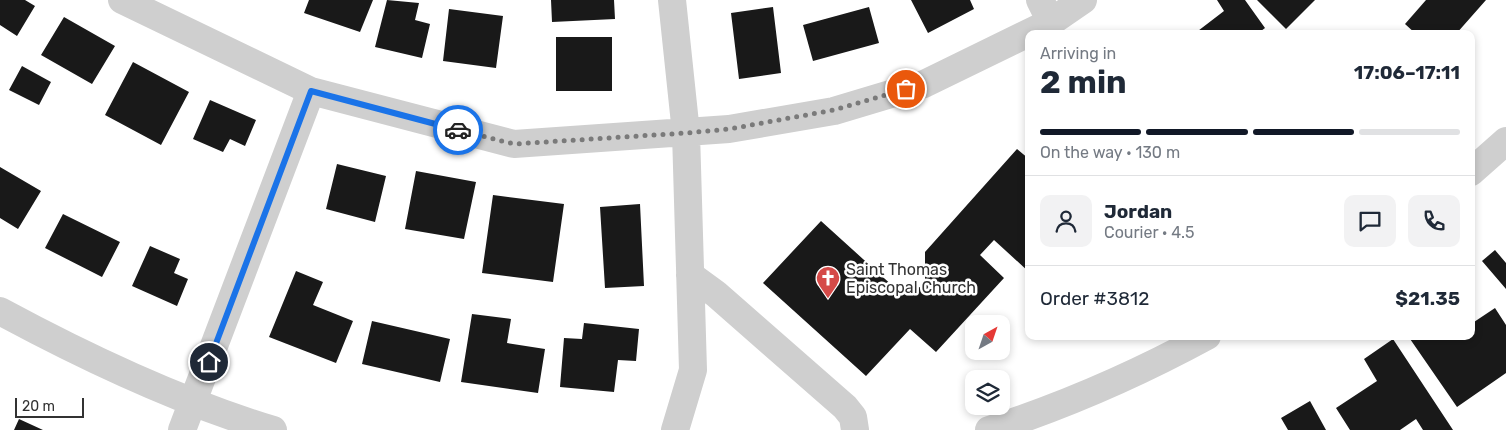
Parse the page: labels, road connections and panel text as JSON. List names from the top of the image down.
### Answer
{
  "places": {
    "church": ["Saint Thomas Episcopal Church"]
  },
  "scale_bar": "20 m",
  "north": "top right",
  "page": {
    "heading": ["2 min", "Arriving in", "17:06–17:11"],
    "panel": [
      "Jordan",
      "Courier · 4.5",
      "Order #3812",
      "$21.35"
    ],
    "bar": "On the way · 130 m",
    "scale": "20 m"
  }
}
